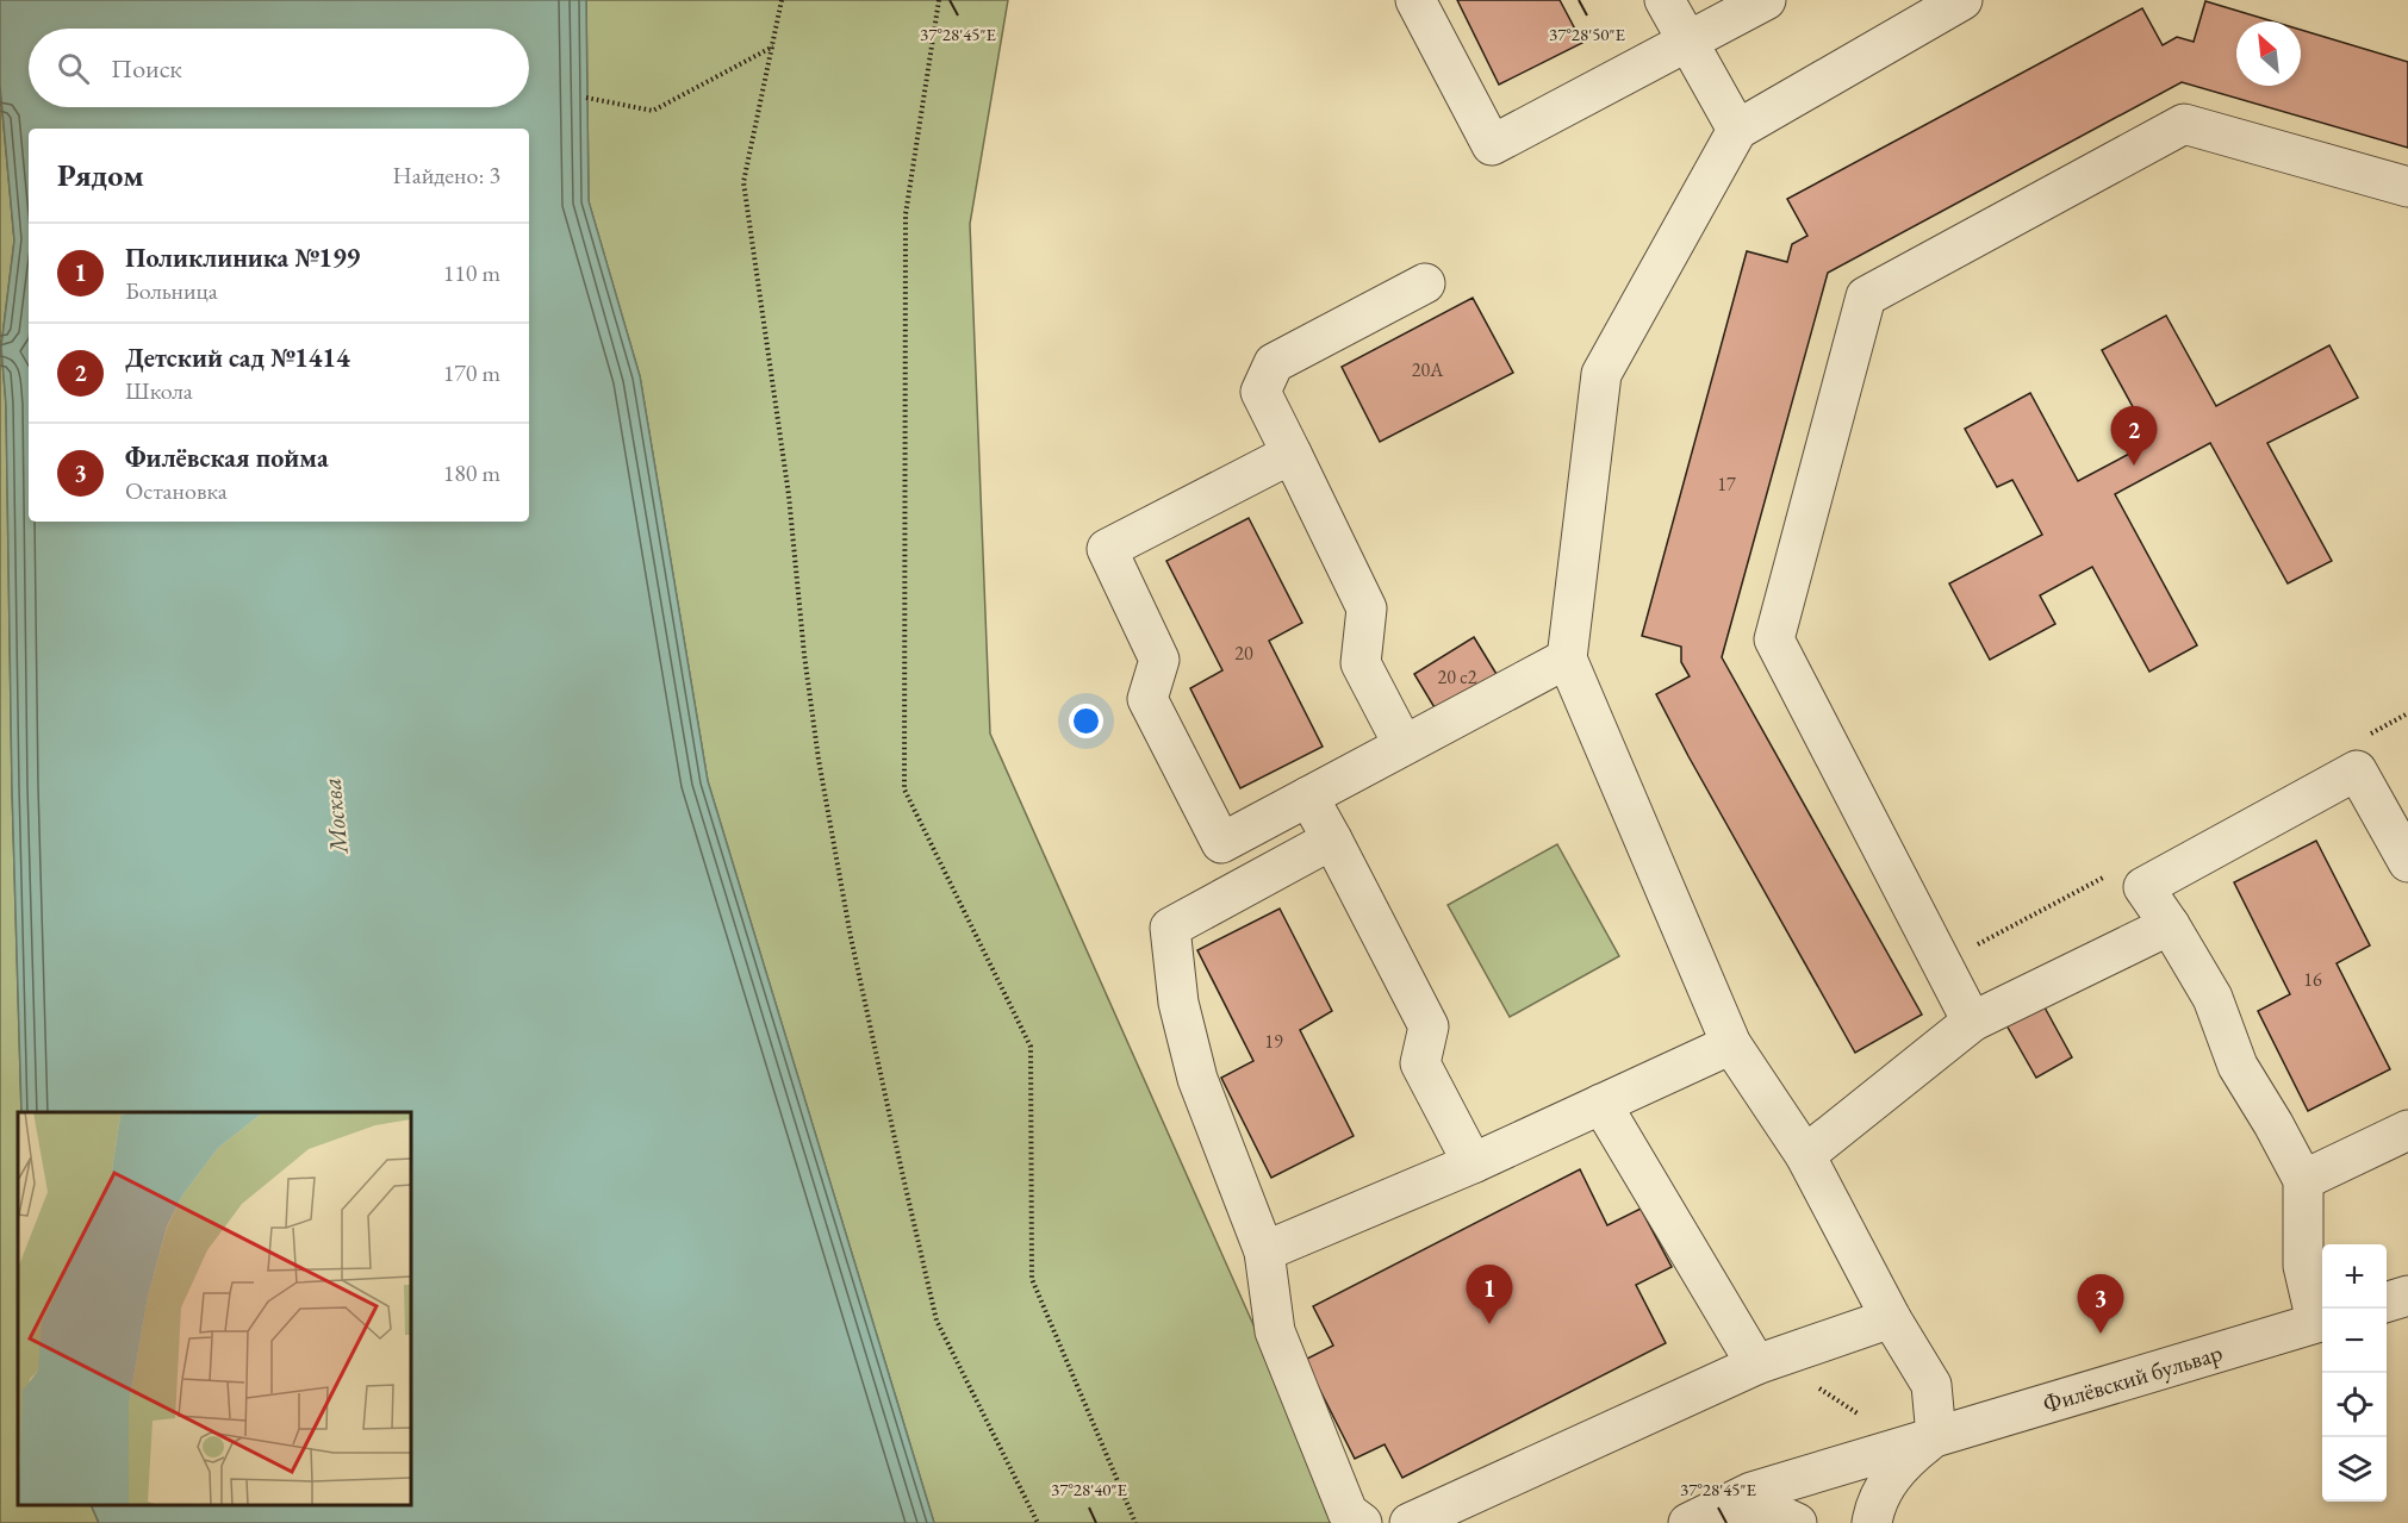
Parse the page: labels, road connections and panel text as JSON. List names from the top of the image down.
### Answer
{
  "streets": {
    "street": ["Филёвский бульвар"]
  },
  "water": ["Москва"],
  "house_numbers": [
    "20А",
    "17",
    "20",
    "20 с2",
    "16",
    "19"
  ],
  "north": "top left",
  "page": {
    "search": "Поиск",
    "heading": ["Рядом", "Найдено: 3"],
    "list": [
      {
        "mark": "1",
        "name": "Поликлиника №199",
        "note": "Больница",
        "value": "110 m"
      },
      {
        "mark": "2",
        "name": "Детский сад №1414",
        "note": "Школа",
        "value": "170 m"
      },
      {
        "mark": "3",
        "name": "Филёвская пойма",
        "note": "Остановка",
        "value": "180 m"
      }
    ],
    "pins": ["2", "1", "3"],
    "map_buttons": ["+", "−"]
  },
  "coordinates": ["37°28'45\"E", "37°28'50\"E", "37°28'40\"E"]
}
